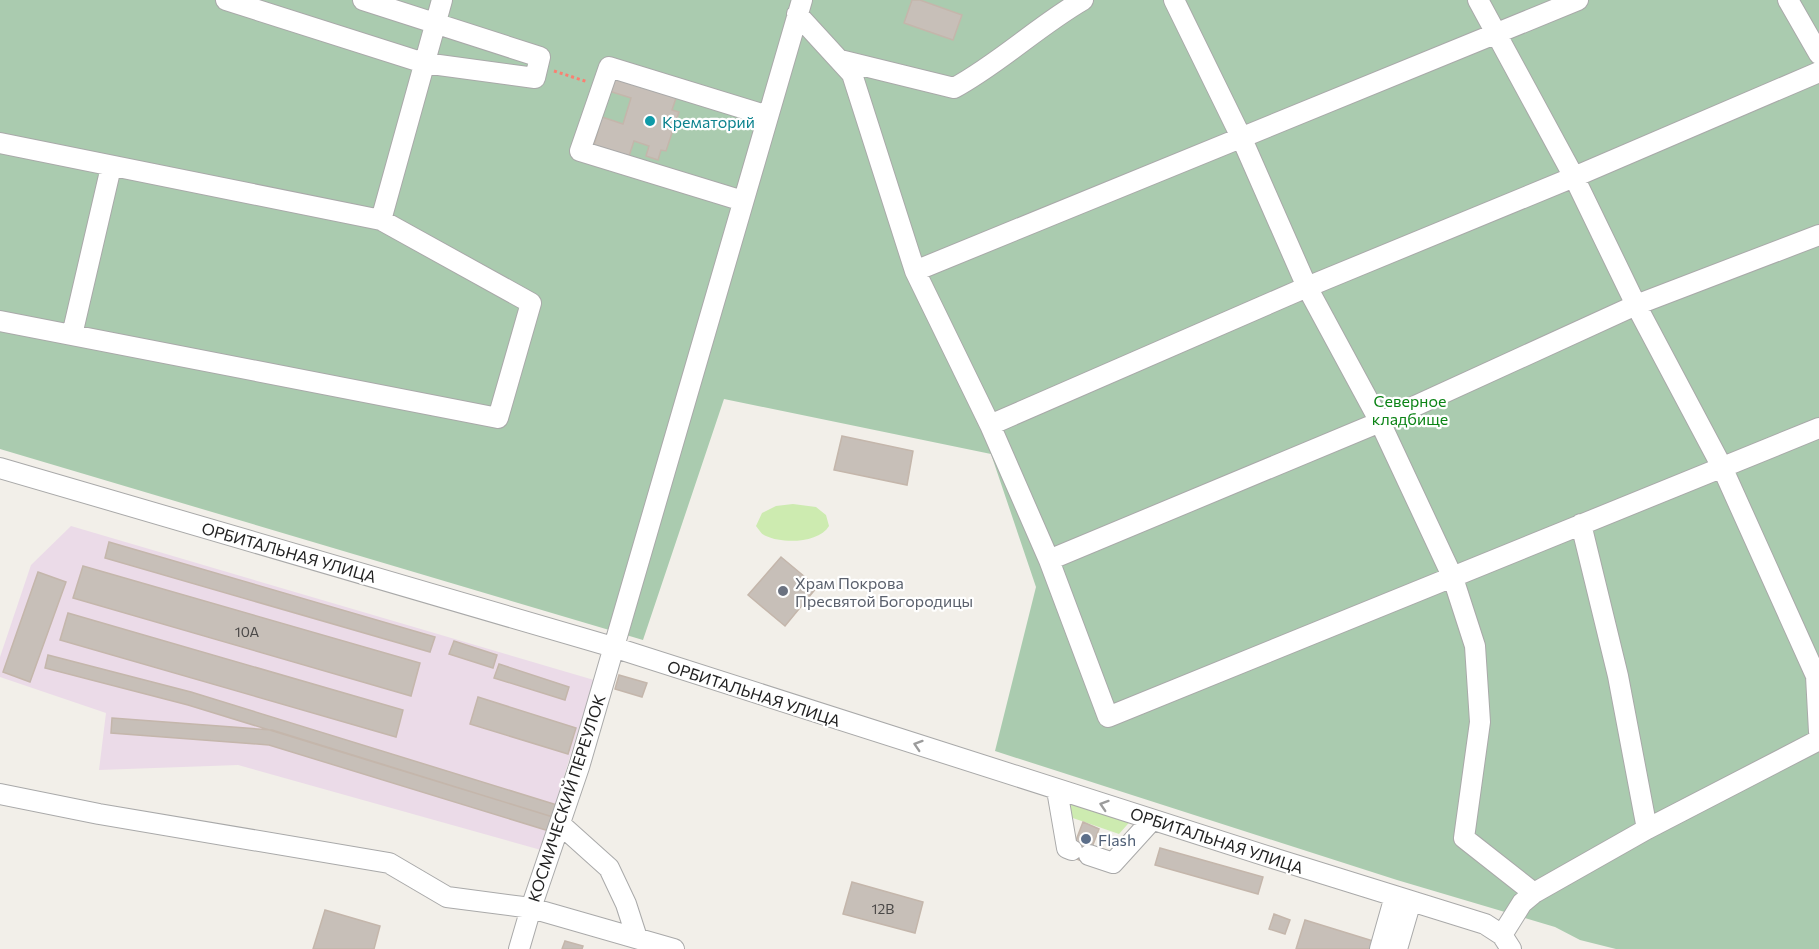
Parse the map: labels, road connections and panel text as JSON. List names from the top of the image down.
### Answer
{
  "streets": {
    "street": ["ОРБИТАЛЬНАЯ УЛИЦА", "КОСМИЧЕСКИЙ ПЕРЕУЛОК"]
  },
  "crossings": [
    ["ОРБИТАЛЬНАЯ УЛИЦА", "КОСМИЧЕСКИЙ ПЕРЕУЛОК"]
  ],
  "one_way": ["ОРБИТАЛЬНАЯ УЛИЦА"],
  "parks": ["Северное кладбище"],
  "places": ["Крематорий", "Храм Покрова Пресвятой Богородицы", "Flash"],
  "house_numbers": ["10А", "12В"]
}
